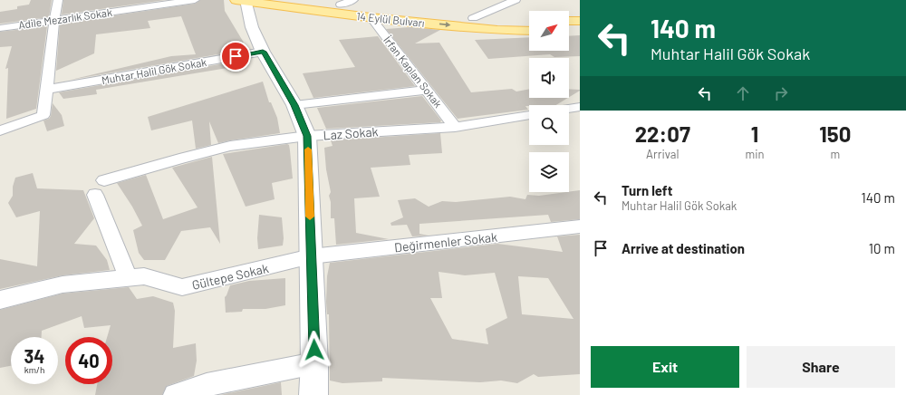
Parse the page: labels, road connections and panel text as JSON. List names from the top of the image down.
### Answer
{
  "streets": {
    "main road": ["14 Eylül Bulvarı"],
    "street": [
      "Adile Mezarlık Sokak",
      "Muhtar Halil Gök Sokak",
      "İrfan Kaplan Sokak",
      "Laz Sokak",
      "Değirmenler Sokak",
      "Gültepe Sokak"
    ]
  },
  "crossings": [
    ["14 Eylül Bulvarı", "İrfan Kaplan Sokak"],
    ["İrfan Kaplan Sokak", "Laz Sokak"],
    ["Laz Sokak", "Gültepe Sokak"],
    ["Değirmenler Sokak", "Gültepe Sokak"]
  ],
  "north": "top right",
  "page": {
    "turn": ["140 m", "Muhtar Halil Gök Sokak"],
    "eta": [
      "22:07",
      "Arrival",
      "1",
      "min",
      "150",
      "m"
    ],
    "list": [
      {
        "name": "Turn left",
        "note": "Muhtar Halil Gök Sokak",
        "value": "140 m"
      },
      {
        "name": "Arrive at destination",
        "value": "10 m"
      }
    ],
    "speed": "34 km/h",
    "limit": "40",
    "buttons": ["Exit", "Share"]
  }
}
